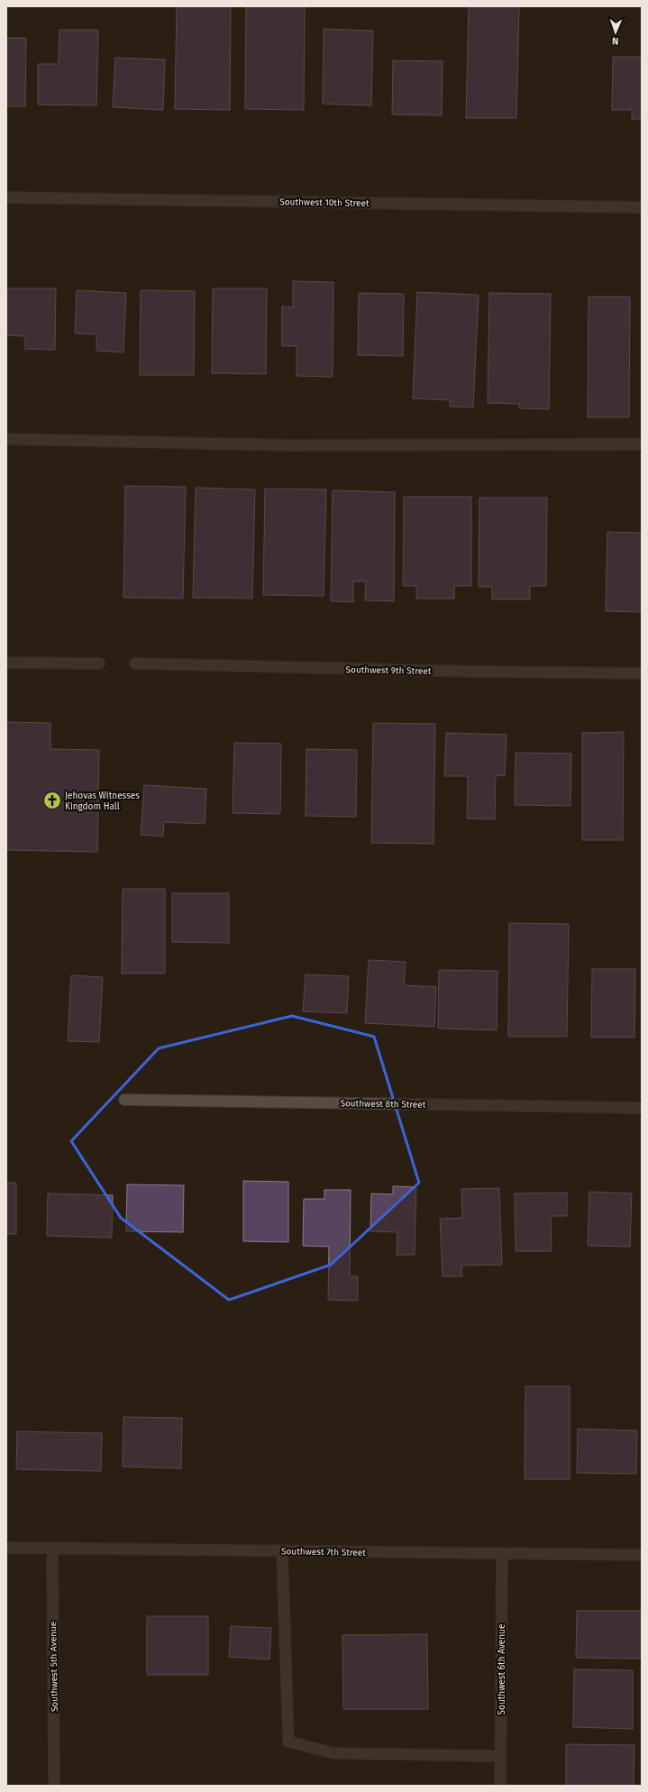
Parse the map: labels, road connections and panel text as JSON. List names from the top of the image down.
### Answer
{
  "streets": {
    "street": [
      "Southwest 10th Street",
      "Southwest 9th Street",
      "Southwest 8th Street",
      "Southwest 7th Street",
      "Southwest 5th Avenue",
      "Southwest 6th Avenue"
    ]
  },
  "crossings": [
    ["Southwest 7th Street", "Southwest 5th Avenue"],
    ["Southwest 7th Street", "Southwest 6th Avenue"]
  ],
  "places": {
    "church": ["Jehovas Witnesses Kingdom Hall"]
  },
  "north": "bottom"
}
